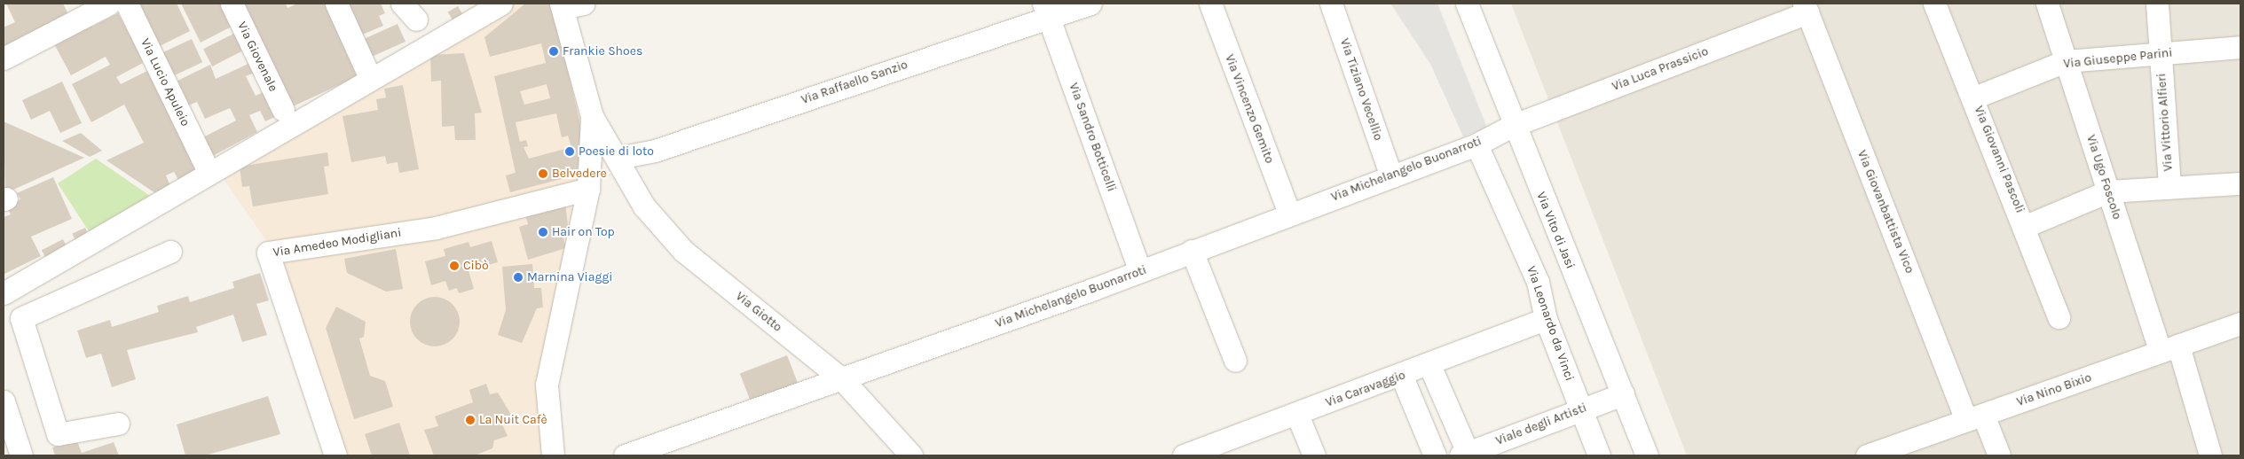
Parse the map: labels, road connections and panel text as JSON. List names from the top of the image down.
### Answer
{
  "streets": {
    "street": [
      "Via Giovenale",
      "Via Giuseppe Parini",
      "Via Luca Prassicio",
      "Via Lucio Apuleio",
      "Via Raffaello Sanzio",
      "Via Tiziano Vecellio",
      "Via Vincenzo Gemito",
      "Via Vittorio Alfieri",
      "Via Sandro Botticelli",
      "Via Giovanni Pascoli",
      "Via Michelangelo Buonarroti",
      "Via Ugo Foscolo",
      "Via Giovanbattista Vico",
      "Via Vito di Jasi",
      "Via Amedeo Modigliani",
      "Via Giotto",
      "Via Leonardo da Vinci",
      "Via Caravaggio",
      "Via Nino Bixio",
      "Viale degli Artisti"
    ]
  },
  "crossings": [
    ["Via Giuseppe Parini", "Via Vittorio Alfieri"],
    ["Via Giuseppe Parini", "Via Giovanni Pascoli"],
    ["Via Giuseppe Parini", "Via Ugo Foscolo"],
    ["Via Luca Prassicio", "Via Michelangelo Buonarroti"],
    ["Via Luca Prassicio", "Via Giovanbattista Vico"],
    ["Via Luca Prassicio", "Via Vito di Jasi"],
    ["Via Raffaello Sanzio", "Via Sandro Botticelli"],
    ["Via Raffaello Sanzio", "Via Giotto"],
    ["Via Tiziano Vecellio", "Via Michelangelo Buonarroti"],
    ["Via Vincenzo Gemito", "Via Michelangelo Buonarroti"],
    ["Via Sandro Botticelli", "Via Michelangelo Buonarroti"],
    ["Via Michelangelo Buonarroti", "Via Vito di Jasi"],
    ["Via Michelangelo Buonarroti", "Via Giotto"],
    ["Via Michelangelo Buonarroti", "Via Leonardo da Vinci"],
    ["Via Ugo Foscolo", "Via Nino Bixio"],
    ["Via Giovanbattista Vico", "Via Nino Bixio"],
    ["Via Vito di Jasi", "Viale degli Artisti"],
    ["Via Leonardo da Vinci", "Via Caravaggio"],
    ["Via Leonardo da Vinci", "Viale degli Artisti"]
  ],
  "places": [
    "Frankie Shoes",
    "Poesie di loto",
    "Belvedere",
    "Hair on Top",
    "Cibò",
    "Marnina Viaggi",
    "La Nuit Cafè"
  ]
}
